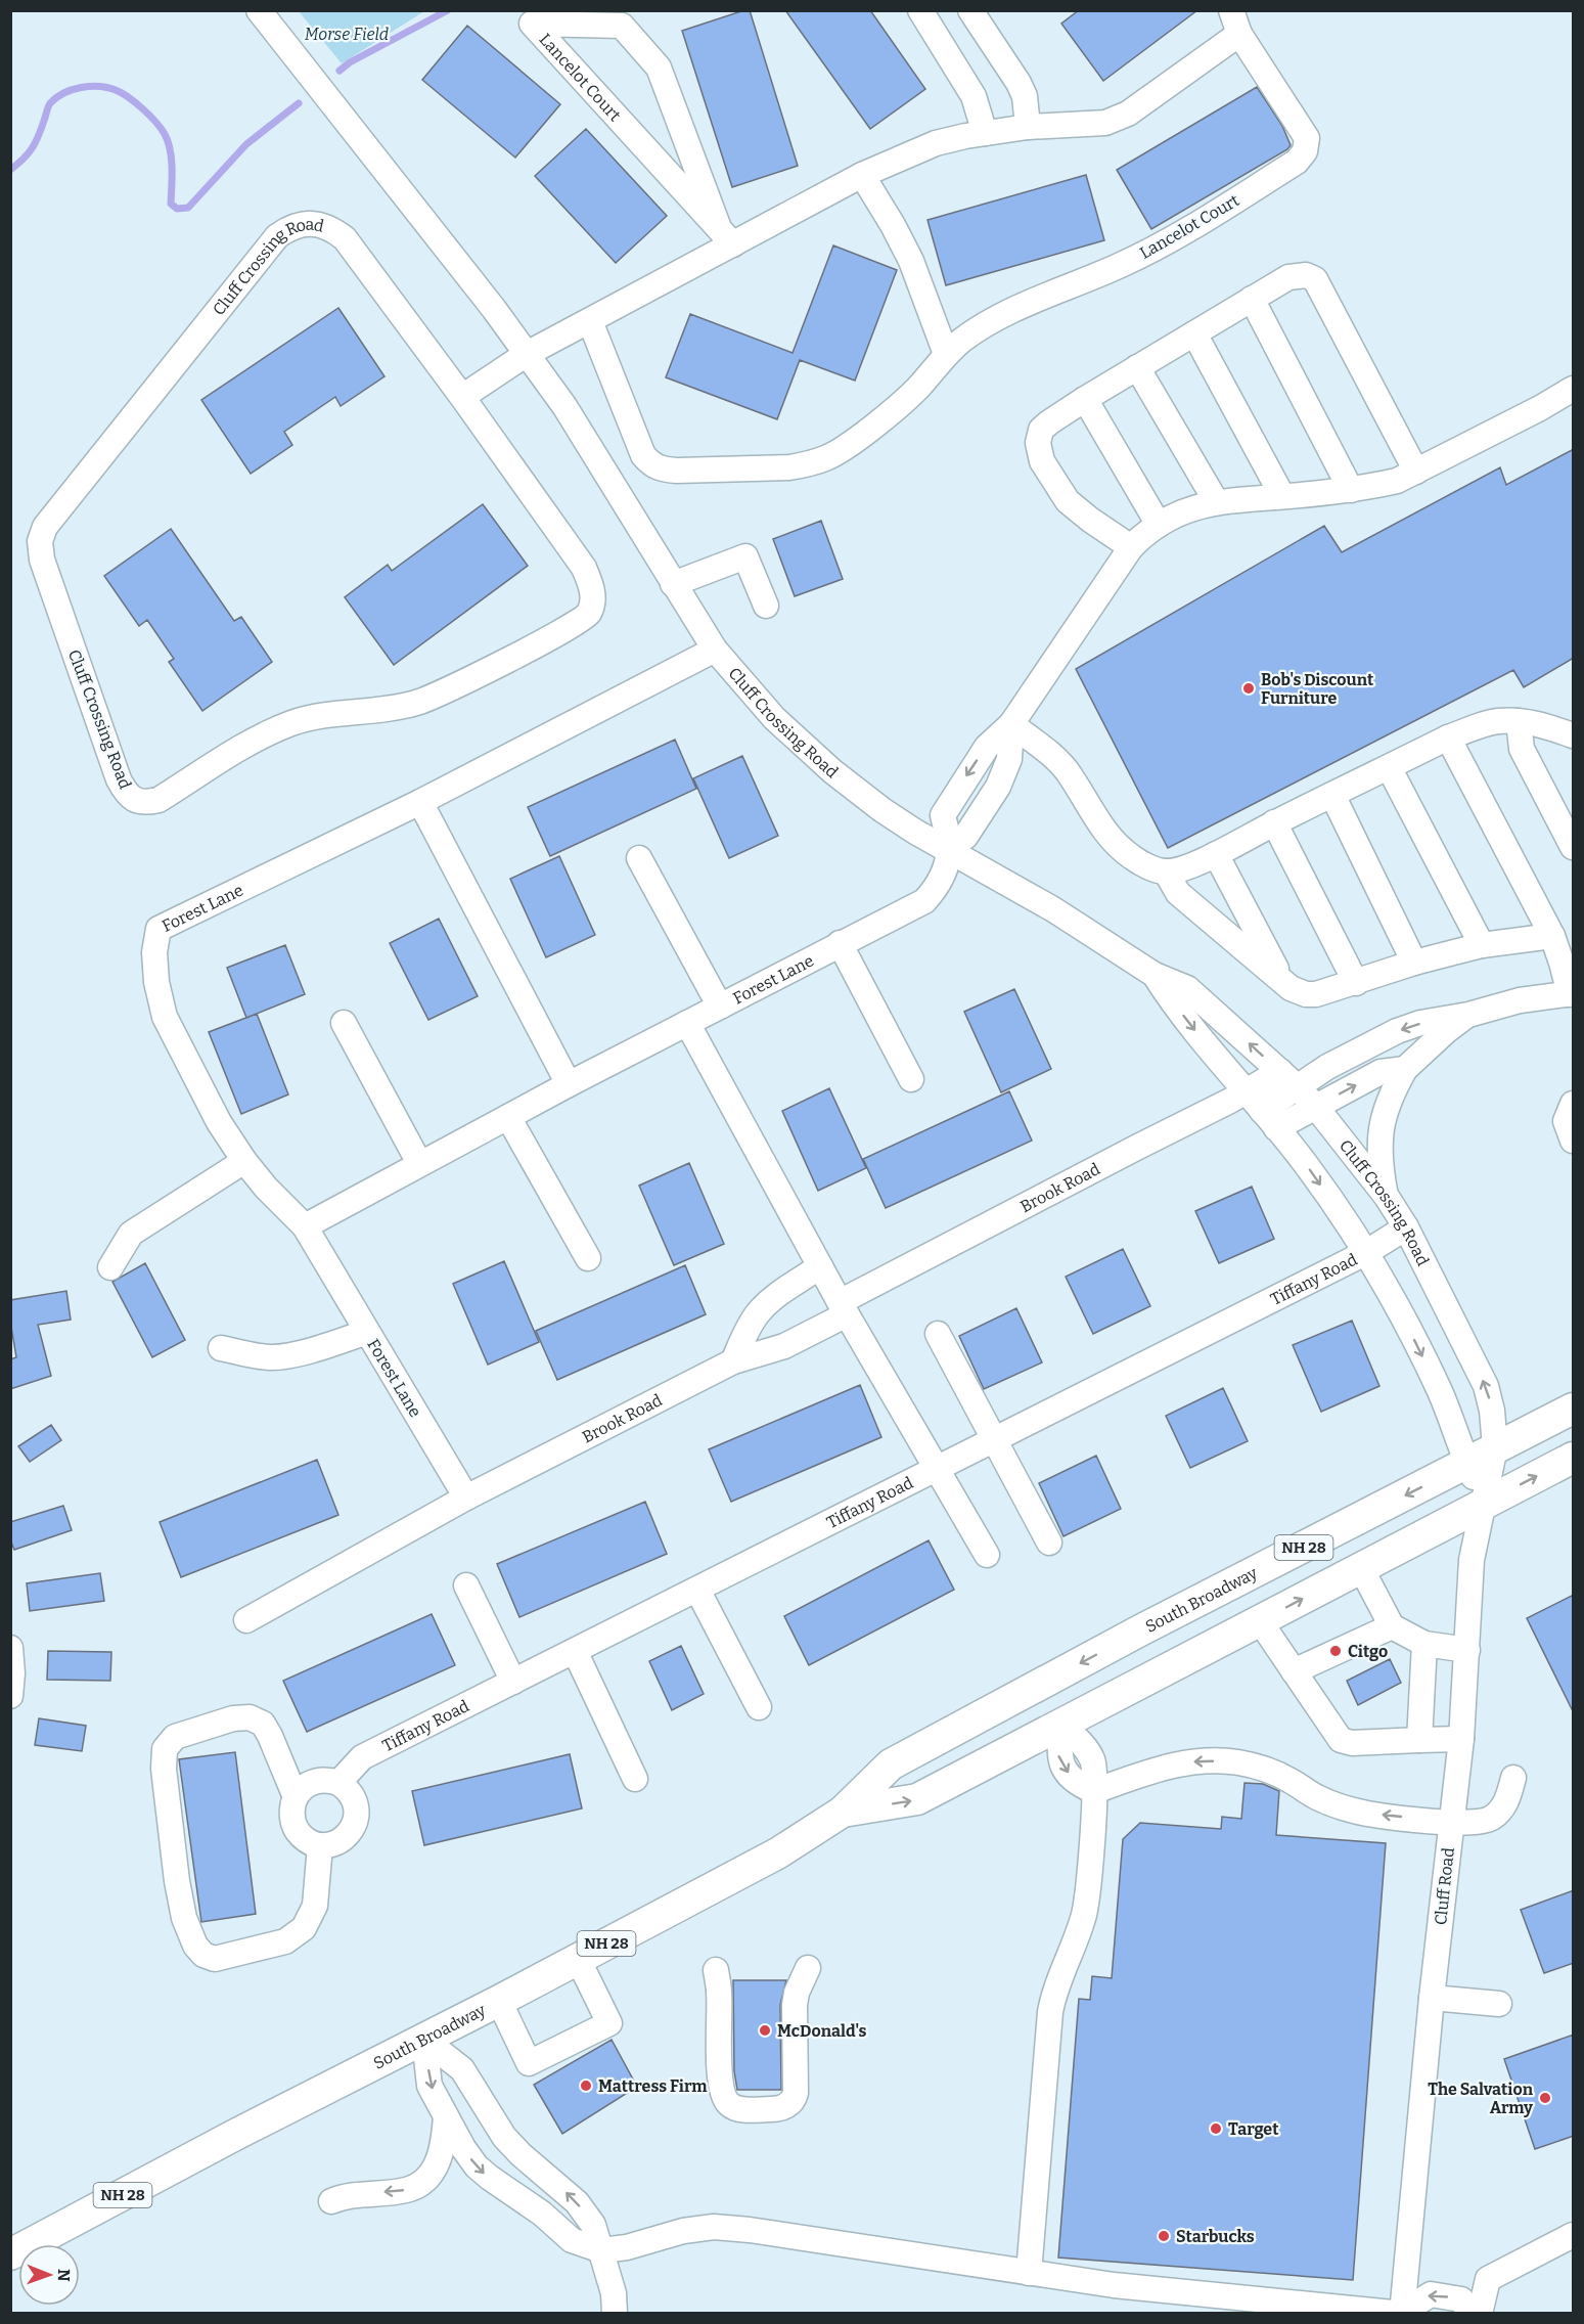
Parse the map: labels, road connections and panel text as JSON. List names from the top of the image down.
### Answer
{
  "streets": {
    "main road": ["NH 28", "South Broadway"],
    "street": [
      "Lancelot Court",
      "Cluff Crossing Road",
      "Forest Lane",
      "Brook Road",
      "Tiffany Road",
      "Cluff Road"
    ]
  },
  "crossings": [
    ["Lancelot Court", "Cluff Crossing Road"],
    ["Cluff Crossing Road", "Forest Lane"],
    ["Cluff Crossing Road", "Brook Road"],
    ["Cluff Crossing Road", "Tiffany Road"],
    ["Cluff Crossing Road", "South Broadway"],
    ["Cluff Crossing Road", "Cluff Road"],
    ["Forest Lane", "Brook Road"],
    ["South Broadway", "Cluff Road"]
  ],
  "parks": ["Morse Field"],
  "places": [
    "Bob's Discount Furniture",
    "Citgo",
    "McDonald's",
    "Mattress Firm",
    "The Salvation Army",
    "Target",
    "Starbucks"
  ],
  "north": "right"
}
